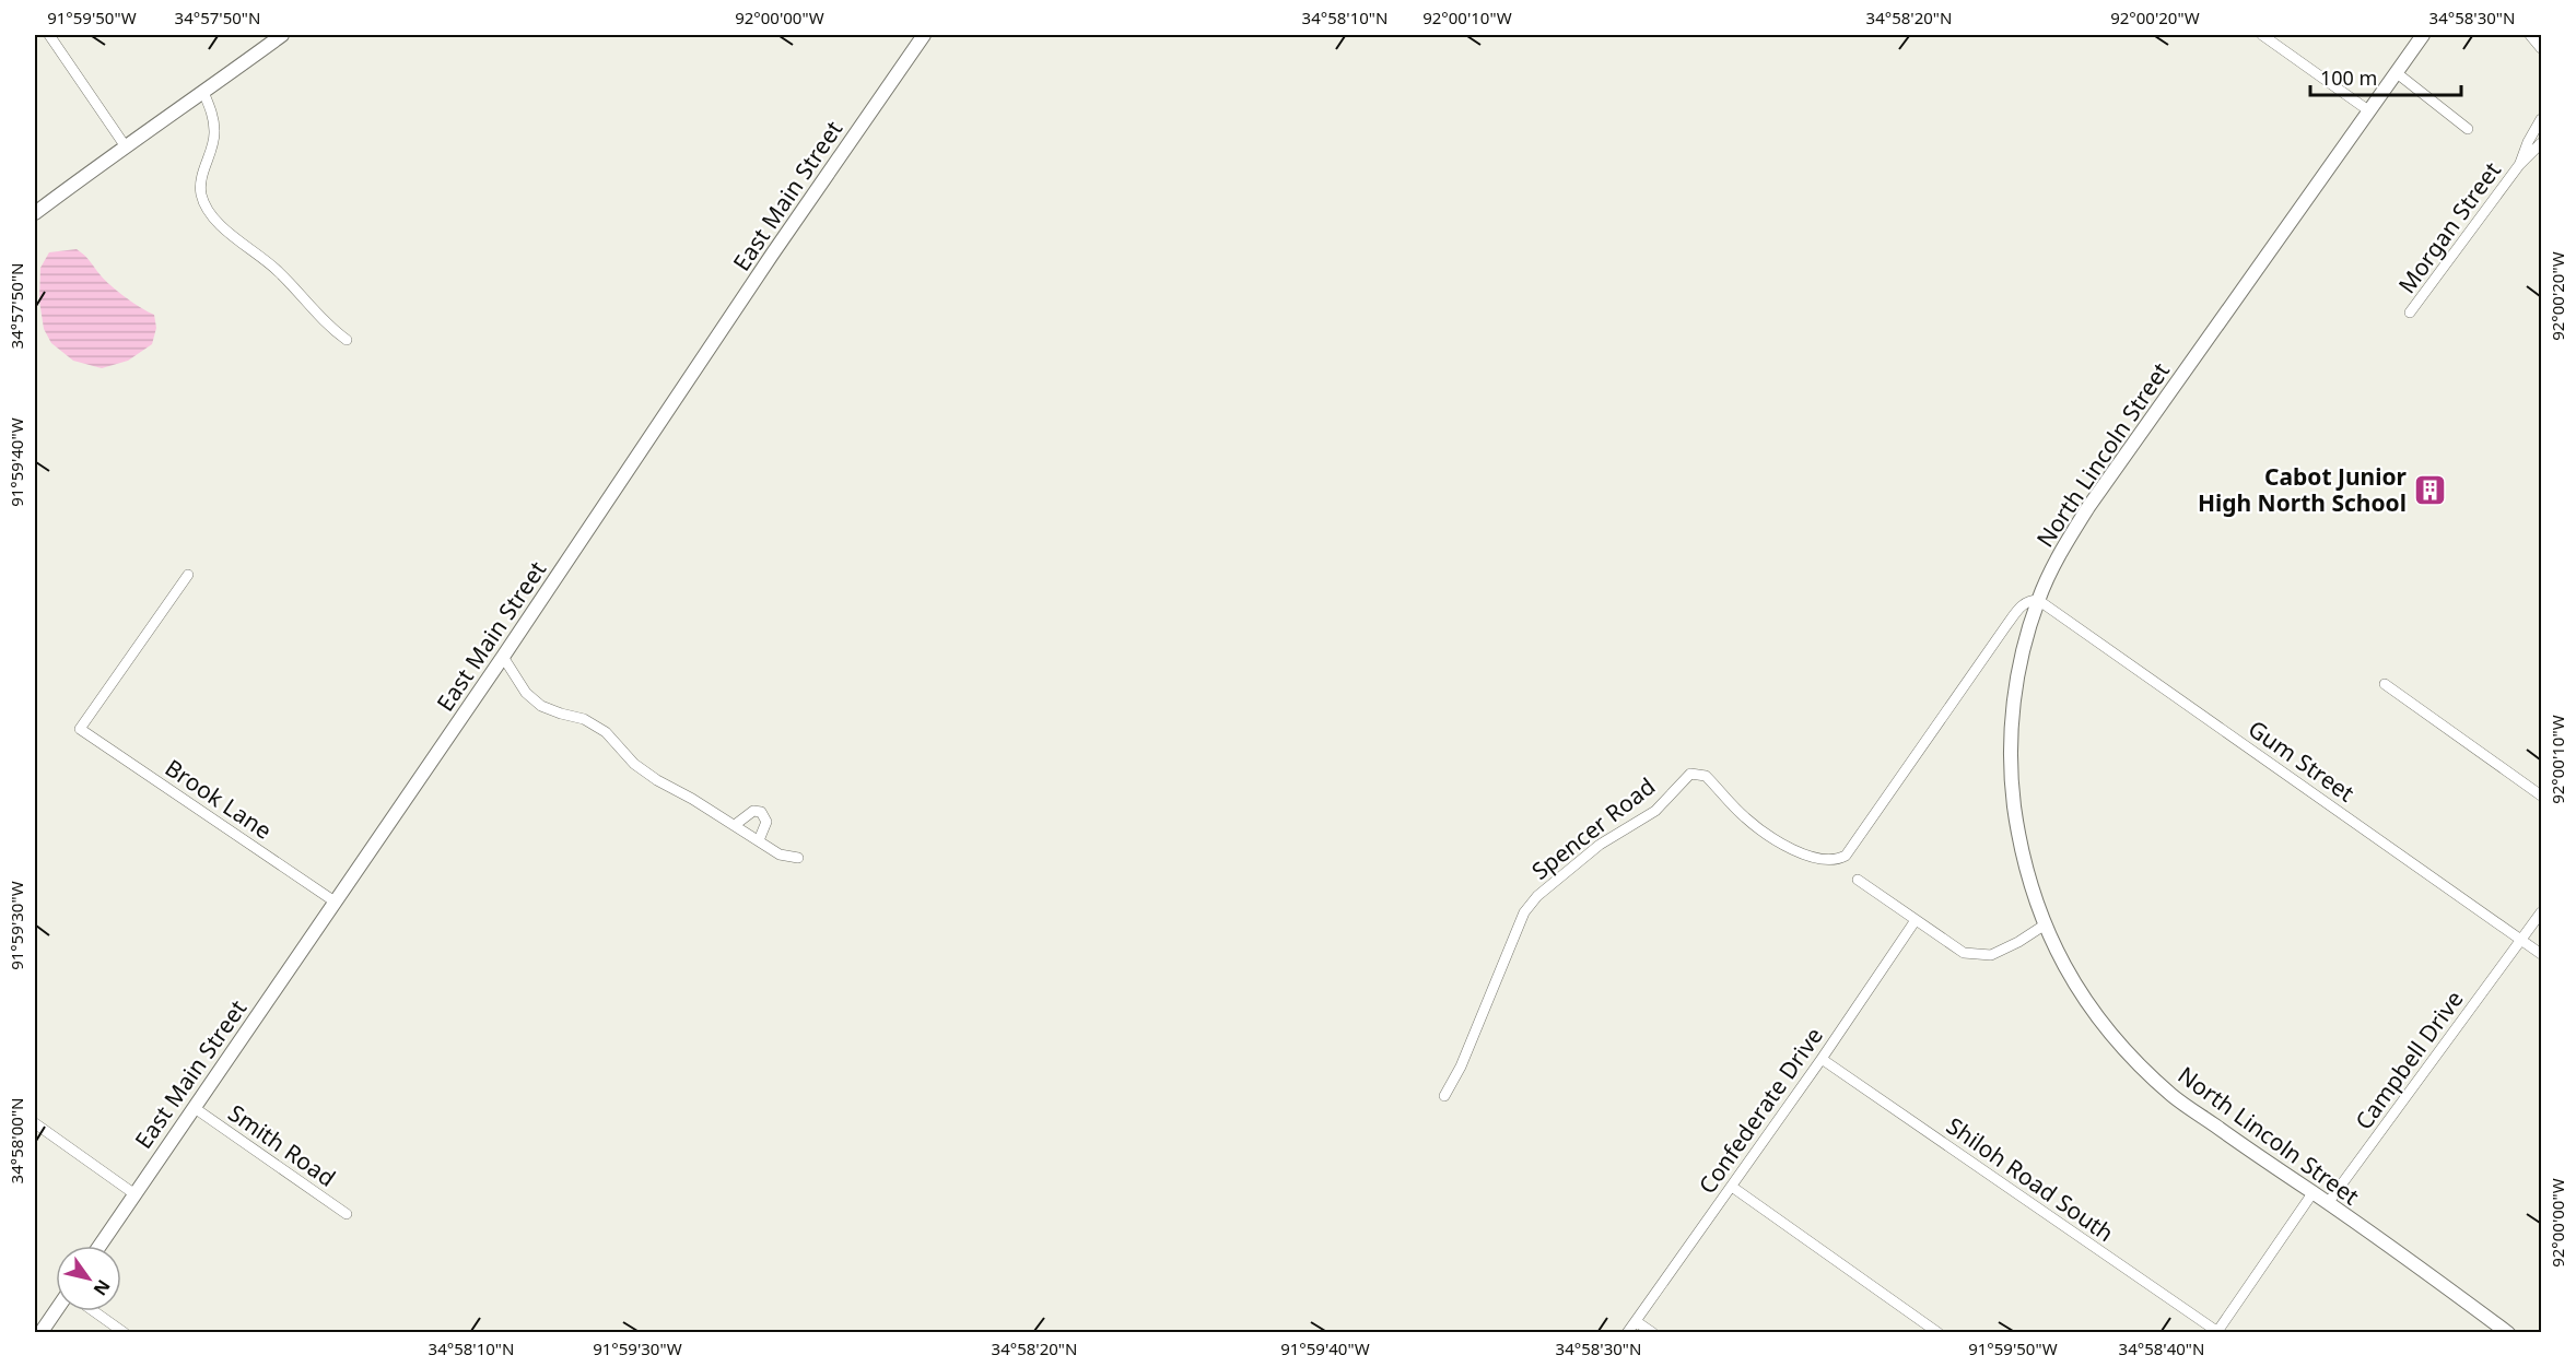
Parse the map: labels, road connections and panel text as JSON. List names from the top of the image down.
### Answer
{
  "streets": {
    "street": [
      "East Main Street",
      "Morgan Street",
      "North Lincoln Street",
      "Gum Street",
      "Brook Lane",
      "Spencer Road",
      "Campbell Drive",
      "Confederate Drive",
      "Smith Road",
      "Shiloh Road South"
    ]
  },
  "crossings": [
    ["East Main Street", "Brook Lane"],
    ["East Main Street", "Smith Road"],
    ["Morgan Street", "North Lincoln Street"],
    ["North Lincoln Street", "Gum Street"],
    ["North Lincoln Street", "Spencer Road"],
    ["North Lincoln Street", "Campbell Drive"],
    ["Gum Street", "Spencer Road"],
    ["Gum Street", "Campbell Drive"],
    ["Confederate Drive", "Shiloh Road South"]
  ],
  "places": {
    "building": ["Cabot Junior High North School"]
  },
  "scale_bar": "100 m",
  "north": "bottom right",
  "coordinates": [
    "91°59'50\"W",
    "34°57'50\"N",
    "92°00'00\"W",
    "34°58'10\"N",
    "92°00'10\"W",
    "34°58'20\"N",
    "92°00'20\"W",
    "34°58'30\"N",
    "91°59'40\"W",
    "91°59'30\"W",
    "34°58'00\"N",
    "34°58'40\"N"
  ]
}
